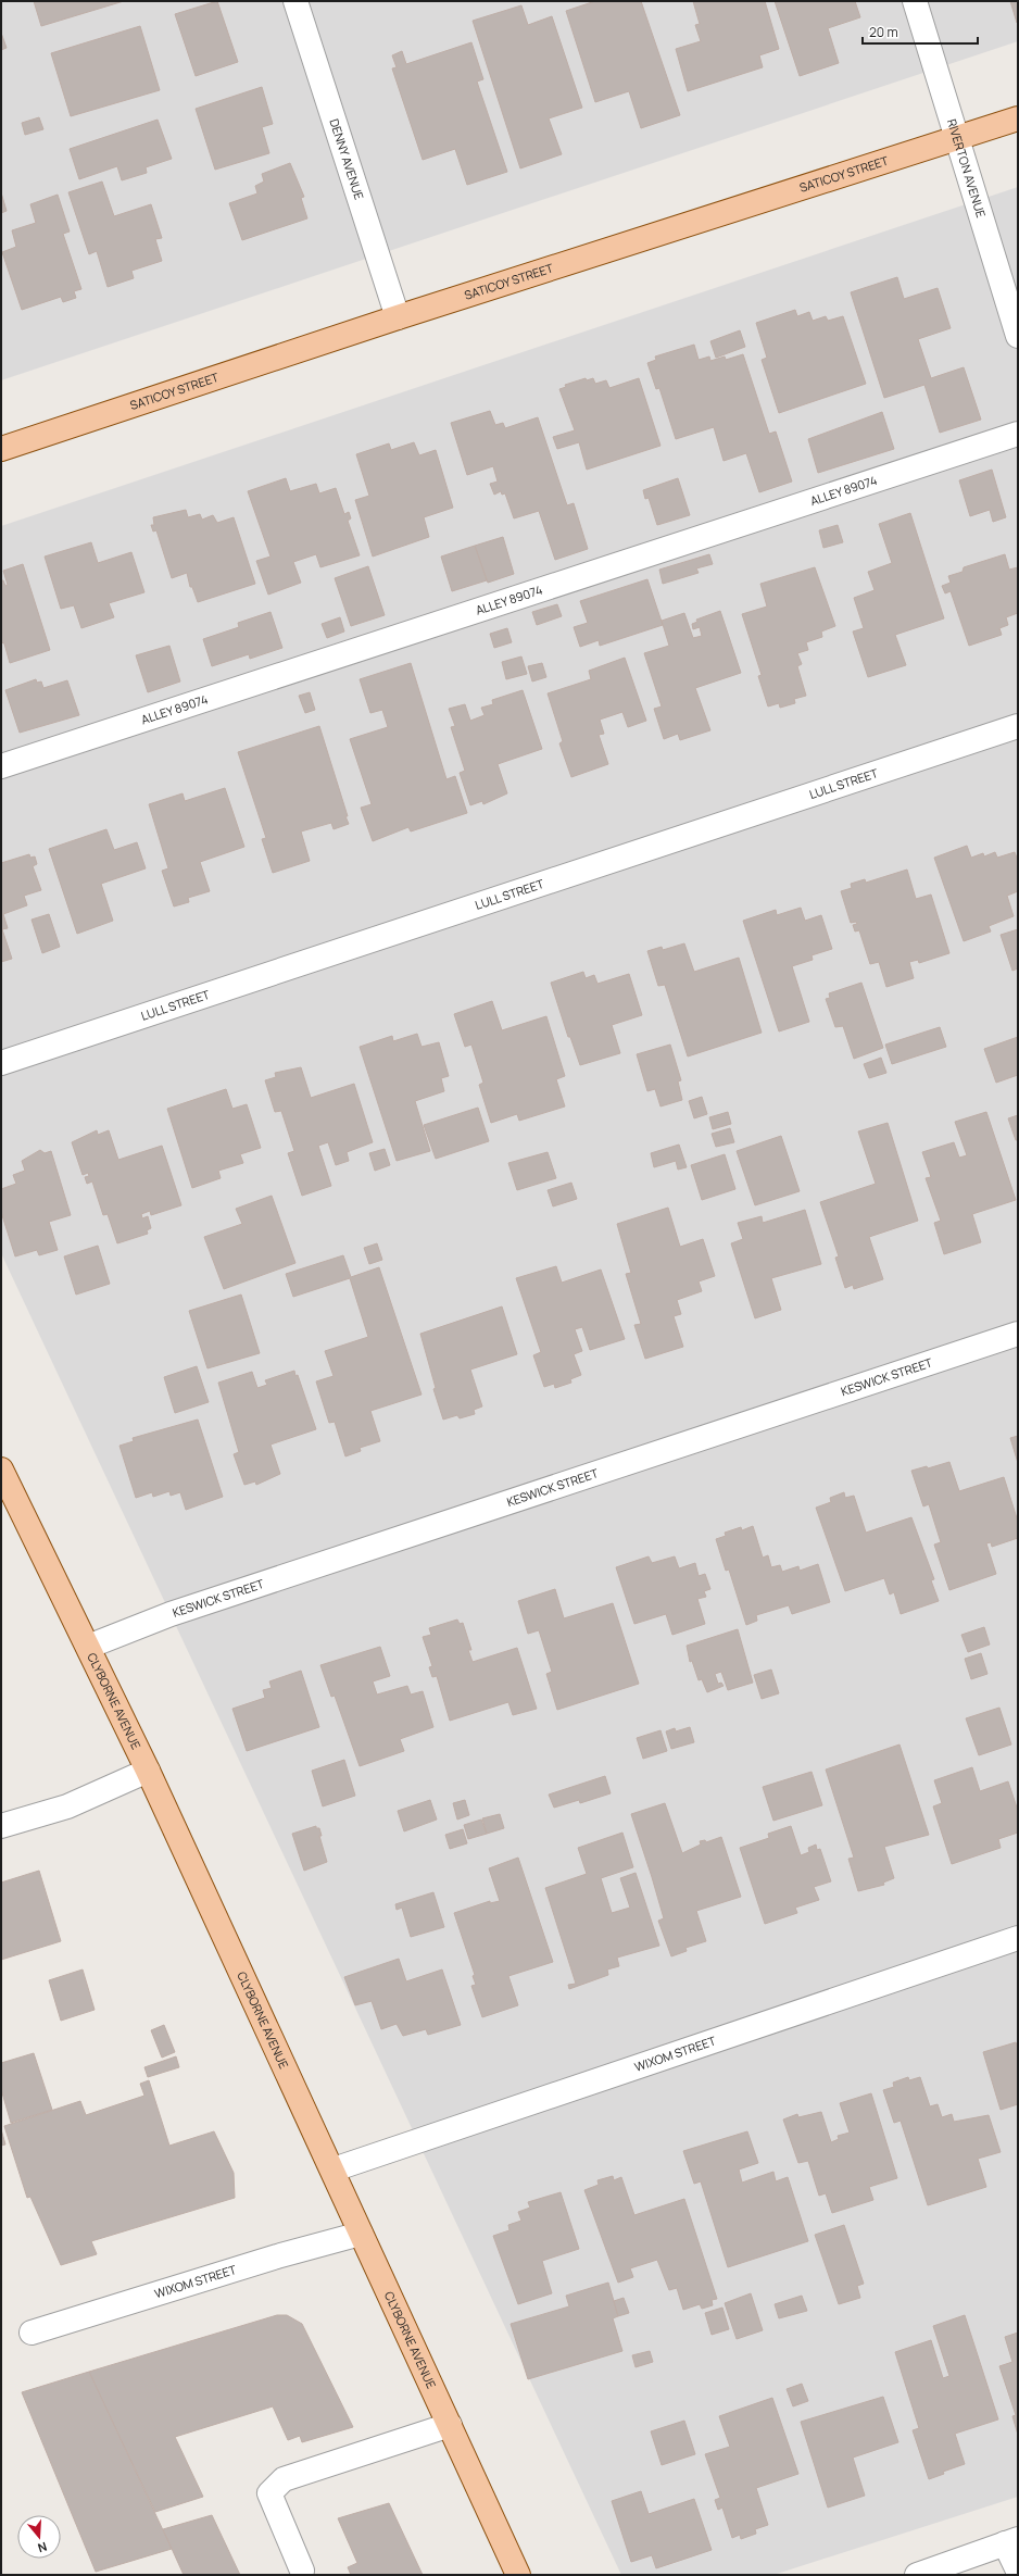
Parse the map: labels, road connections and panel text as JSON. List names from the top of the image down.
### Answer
{
  "streets": {
    "main road": ["SATICOY STREET", "CLYBORNE AVENUE"],
    "street": [
      "DENNY AVENUE",
      "RIVERTON AVENUE",
      "ALLEY 89074",
      "LULL STREET",
      "KESWICK STREET",
      "WIXOM STREET"
    ]
  },
  "crossings": [
    ["DENNY AVENUE", "SATICOY STREET"],
    ["RIVERTON AVENUE", "SATICOY STREET"],
    ["KESWICK STREET", "CLYBORNE AVENUE"],
    ["CLYBORNE AVENUE", "WIXOM STREET"]
  ],
  "scale_bar": "20 m",
  "north": "bottom"
}
